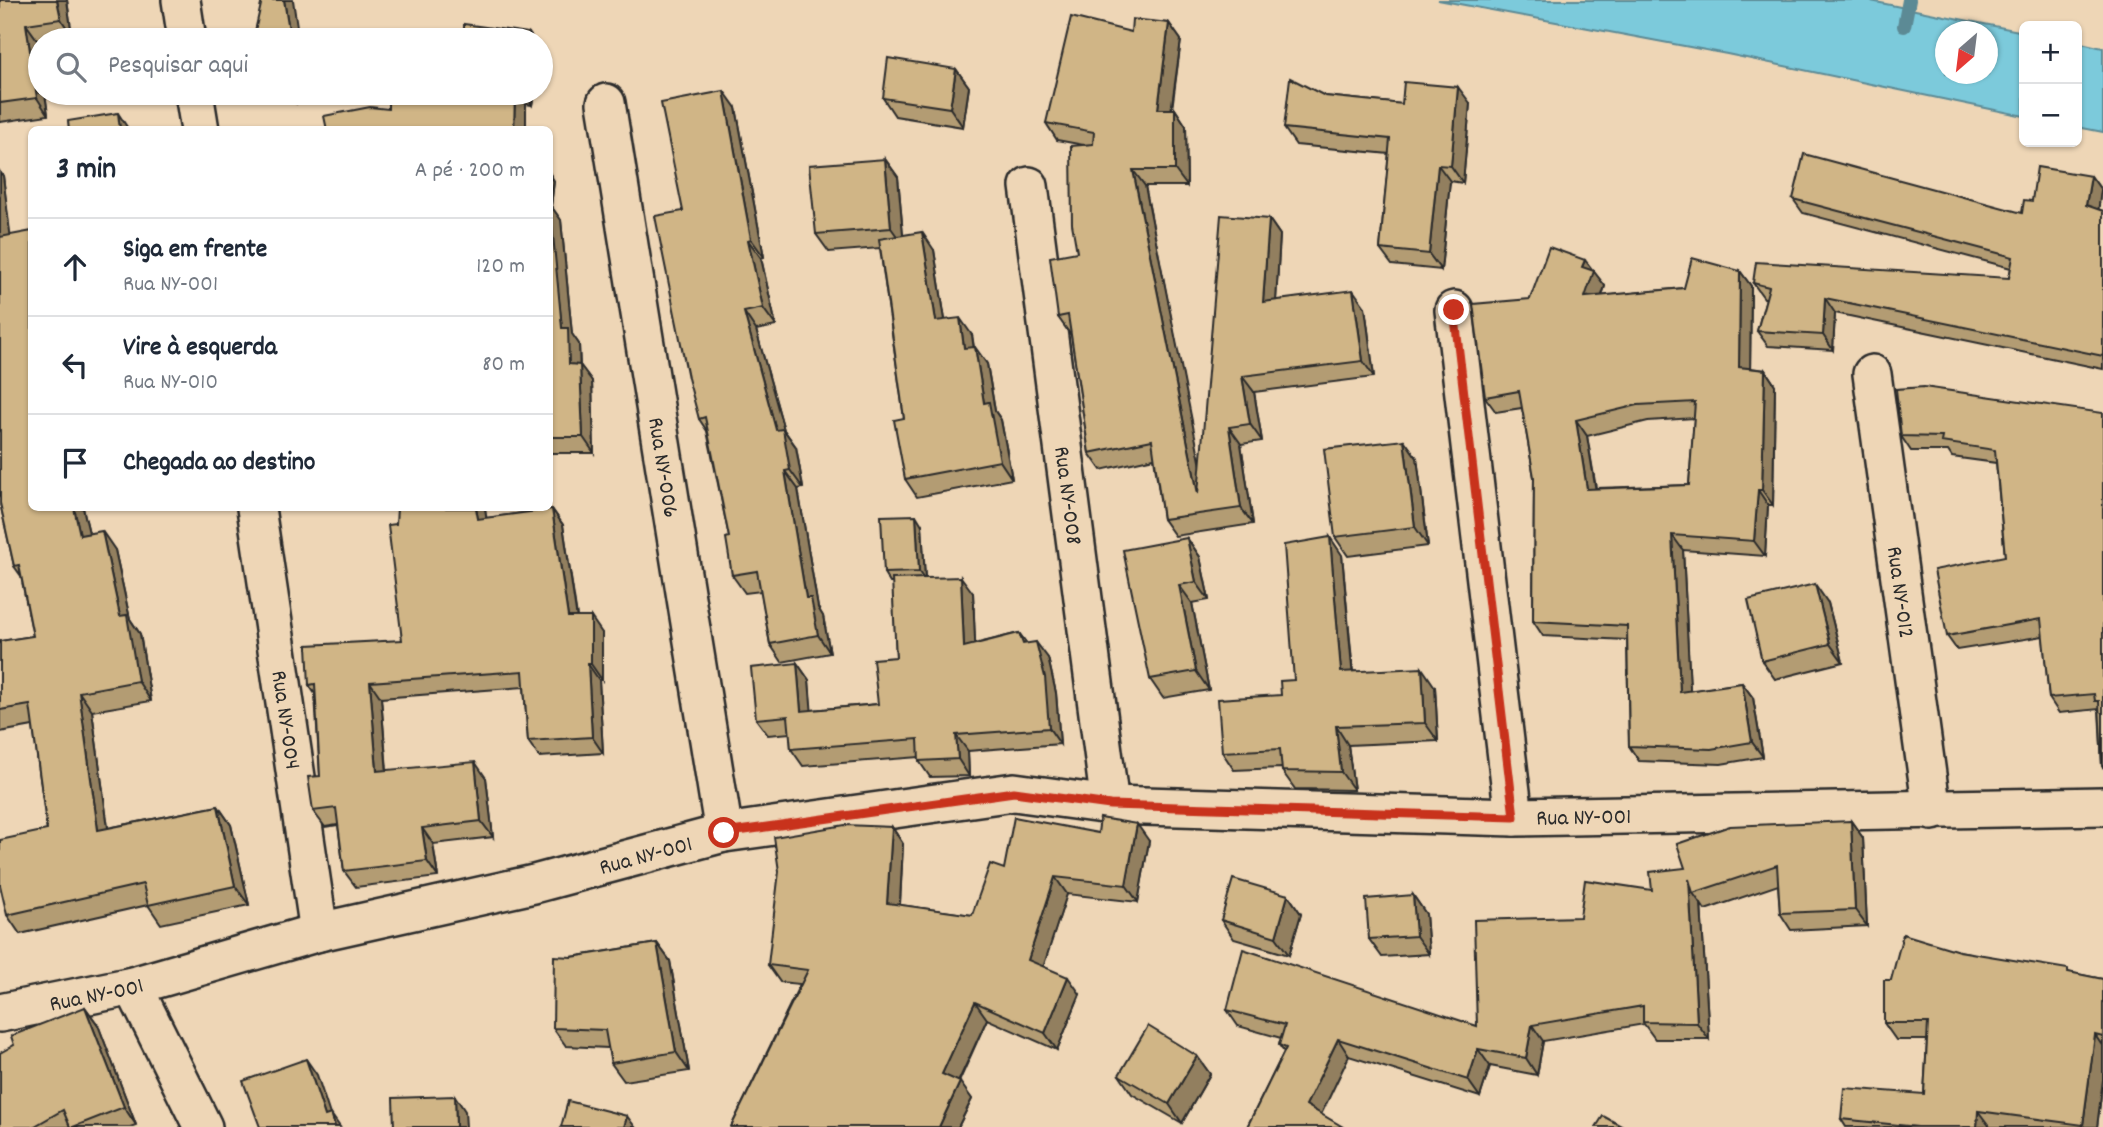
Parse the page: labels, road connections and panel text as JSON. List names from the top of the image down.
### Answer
{
  "streets": {
    "street": [
      "Rua NY-006",
      "Rua NY-008",
      "Rua NY-012",
      "Rua NY-004",
      "Rua NY-001"
    ]
  },
  "crossings": [
    ["Rua NY-006", "Rua NY-001"],
    ["Rua NY-008", "Rua NY-001"],
    ["Rua NY-012", "Rua NY-001"],
    ["Rua NY-004", "Rua NY-001"]
  ],
  "north": "bottom left",
  "page": {
    "map_buttons": ["+", "−"],
    "search": "Pesquisar aqui",
    "heading": ["3 min", "A pé · 200 m"],
    "list": [
      ["Siga em frente", "Rua NY-001", "120 m"],
      ["Vire à esquerda", "Rua NY-010", "80 m"],
      "Chegada ao destino"
    ]
  }
}
